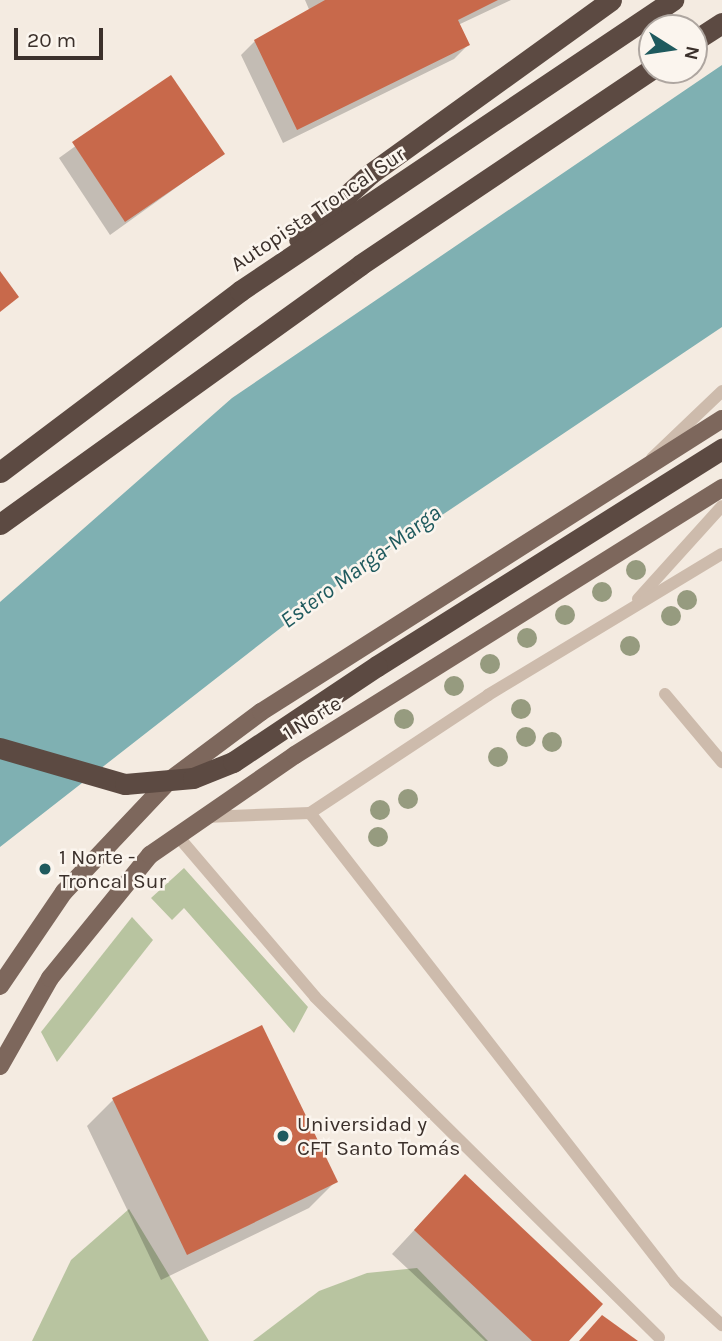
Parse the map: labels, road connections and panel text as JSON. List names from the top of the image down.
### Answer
{
  "streets": {
    "highway": ["Autopista Troncal Sur"],
    "main road": ["1 Norte"]
  },
  "water": ["Estero Marga-Marga"],
  "places": ["1 Norte - Troncal Sur", "Universidad y CFT Santo Tomás"],
  "scale_bar": "20 m",
  "north": "right"
}
